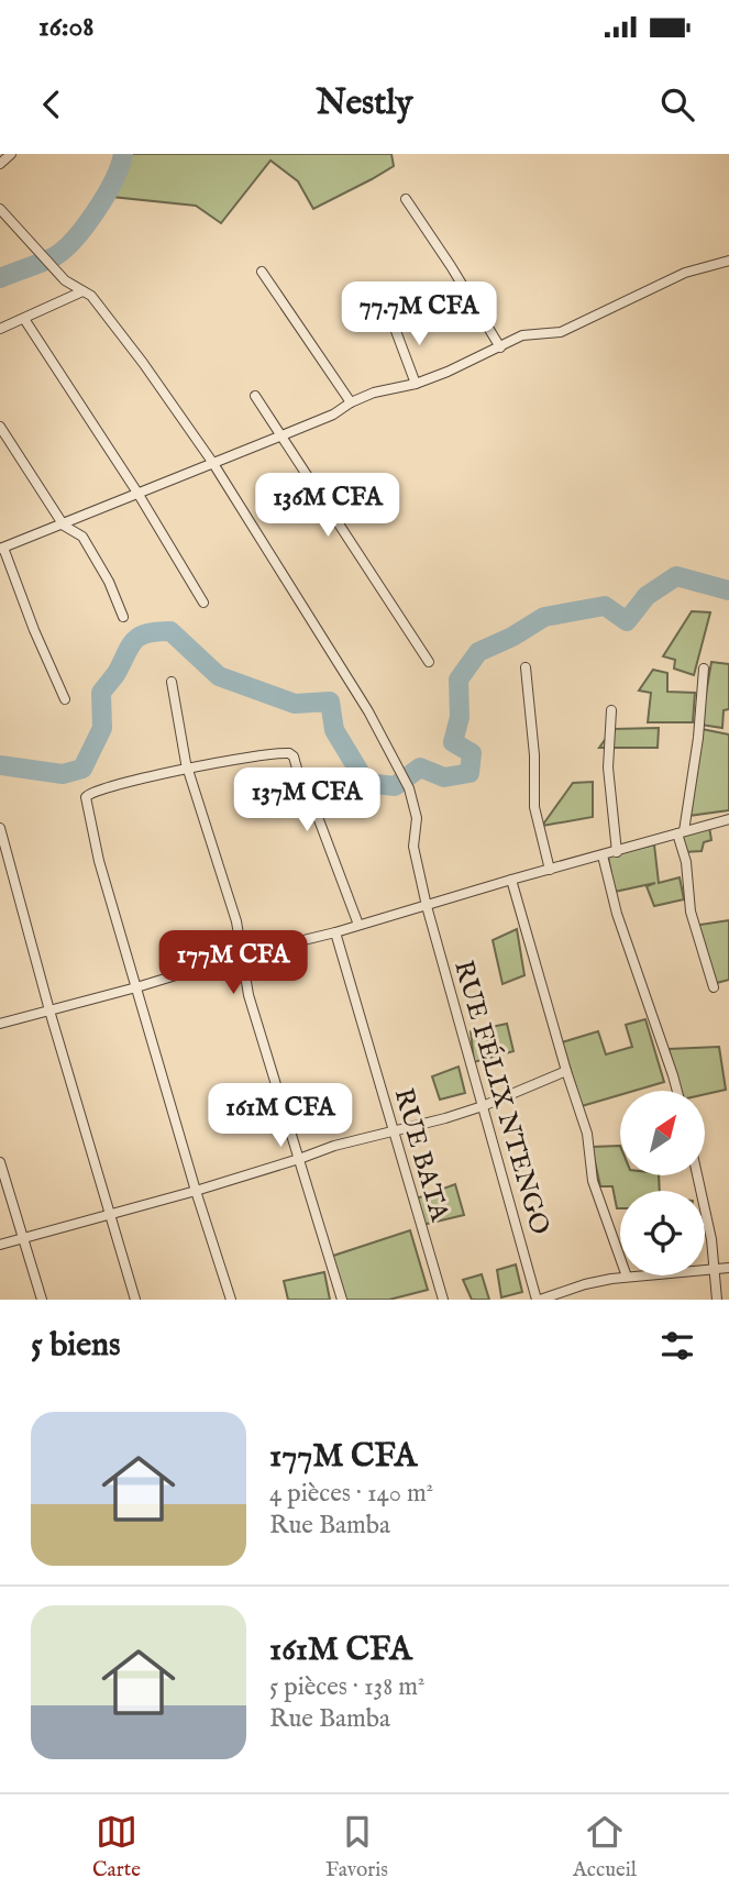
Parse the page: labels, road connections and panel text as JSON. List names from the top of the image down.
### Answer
{
  "streets": {
    "street": ["RUE FÉLIX NTENGO", "RUE BATA"]
  },
  "north": "top right",
  "page": {
    "status": "16:08",
    "header": "Nestly",
    "price": [
      "77.7M CFA",
      "136M CFA",
      "137M CFA",
      "177M CFA",
      "161M CFA"
    ],
    "heading": "5 biens",
    "list": [
      {
        "name": "177M CFA",
        "note": "4 pièces · 140 m² · Rue Bamba"
      },
      {
        "name": "161M CFA",
        "note": "5 pièces · 138 m² · Rue Bamba"
      }
    ],
    "tabs": ["Carte", "Favoris", "Accueil"]
  }
}
